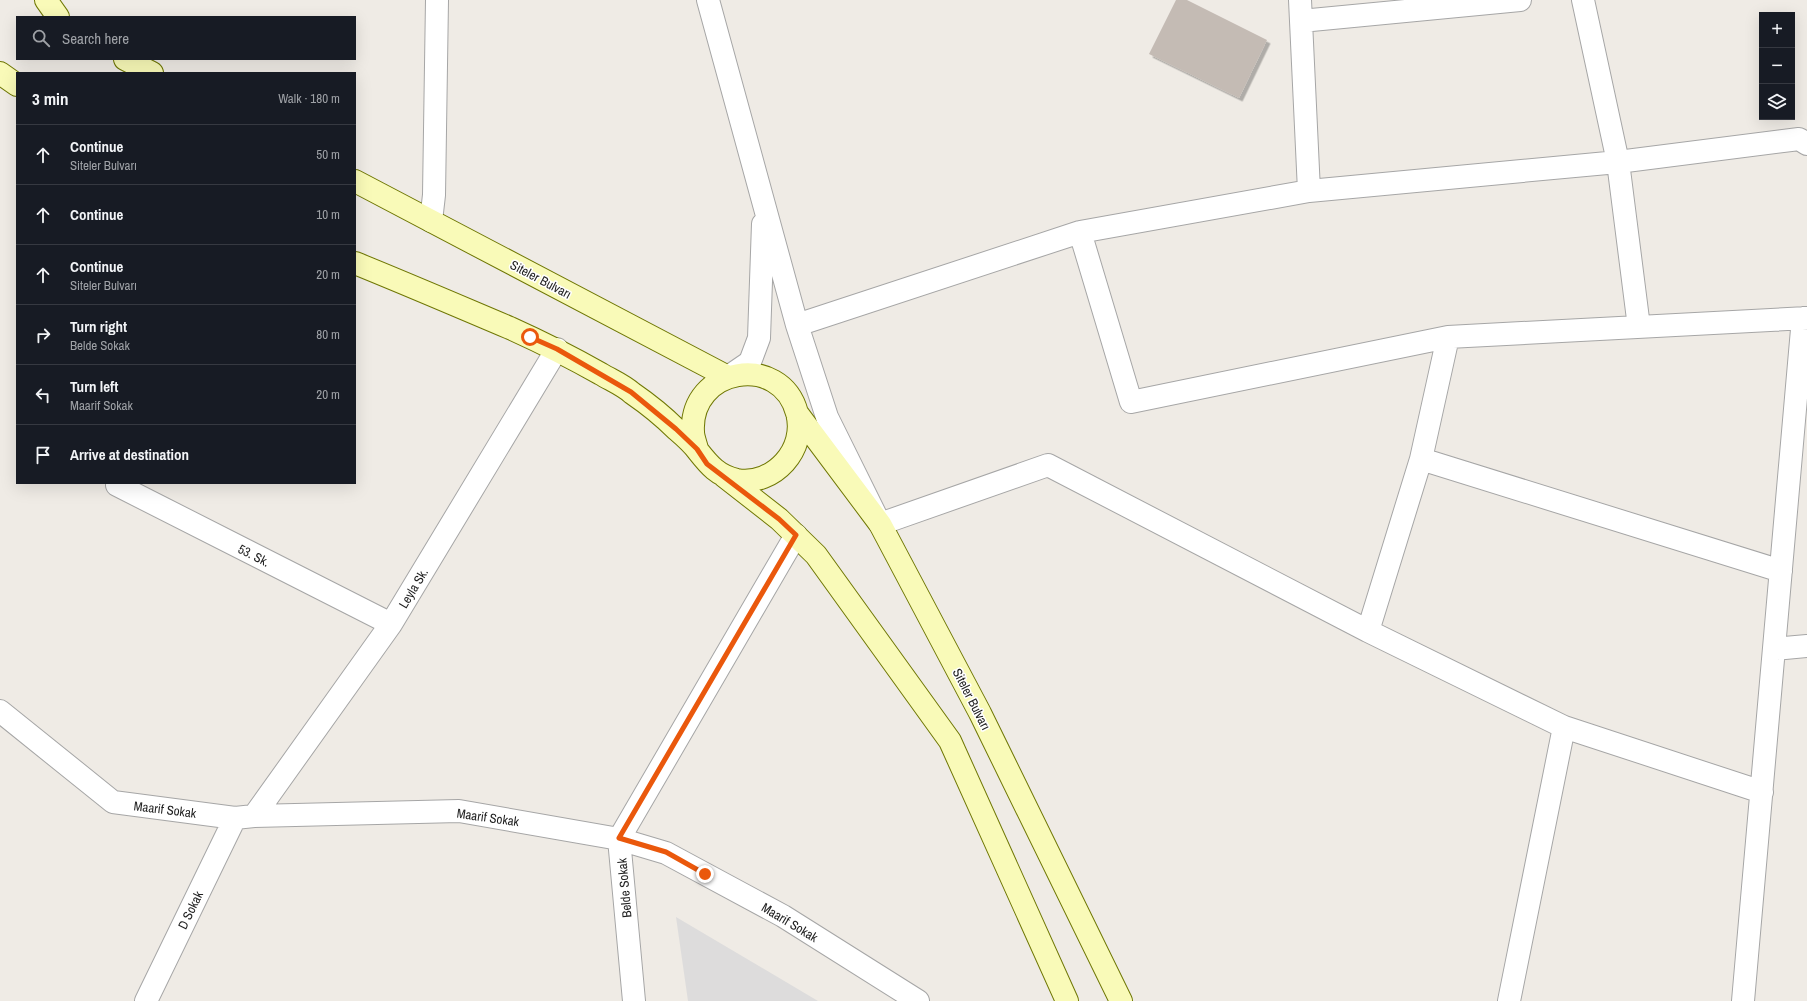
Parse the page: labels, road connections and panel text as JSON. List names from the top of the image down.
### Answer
{
  "streets": {
    "main road": ["Siteler Bulvarı"],
    "street": [
      "53. Sk.",
      "Leyla Sk.",
      "Maarif Sokak",
      "Belde Sokak",
      "D Sokak"
    ]
  },
  "crossings": [
    ["53. Sk.", "Leyla Sk."],
    ["Leyla Sk.", "Maarif Sokak"],
    ["Leyla Sk.", "D Sokak"],
    ["Maarif Sokak", "Belde Sokak"],
    ["Maarif Sokak", "D Sokak"]
  ],
  "page": {
    "map_buttons": ["+", "−"],
    "search": "Search here",
    "heading": ["3 min", "Walk · 180 m"],
    "list": [
      ["Continue", "Siteler Bulvarı", "50 m"],
      ["Continue", "10 m"],
      ["Continue", "Siteler Bulvarı", "20 m"],
      ["Turn right", "Belde Sokak", "80 m"],
      ["Turn left", "Maarif Sokak", "20 m"],
      "Arrive at destination"
    ]
  }
}
